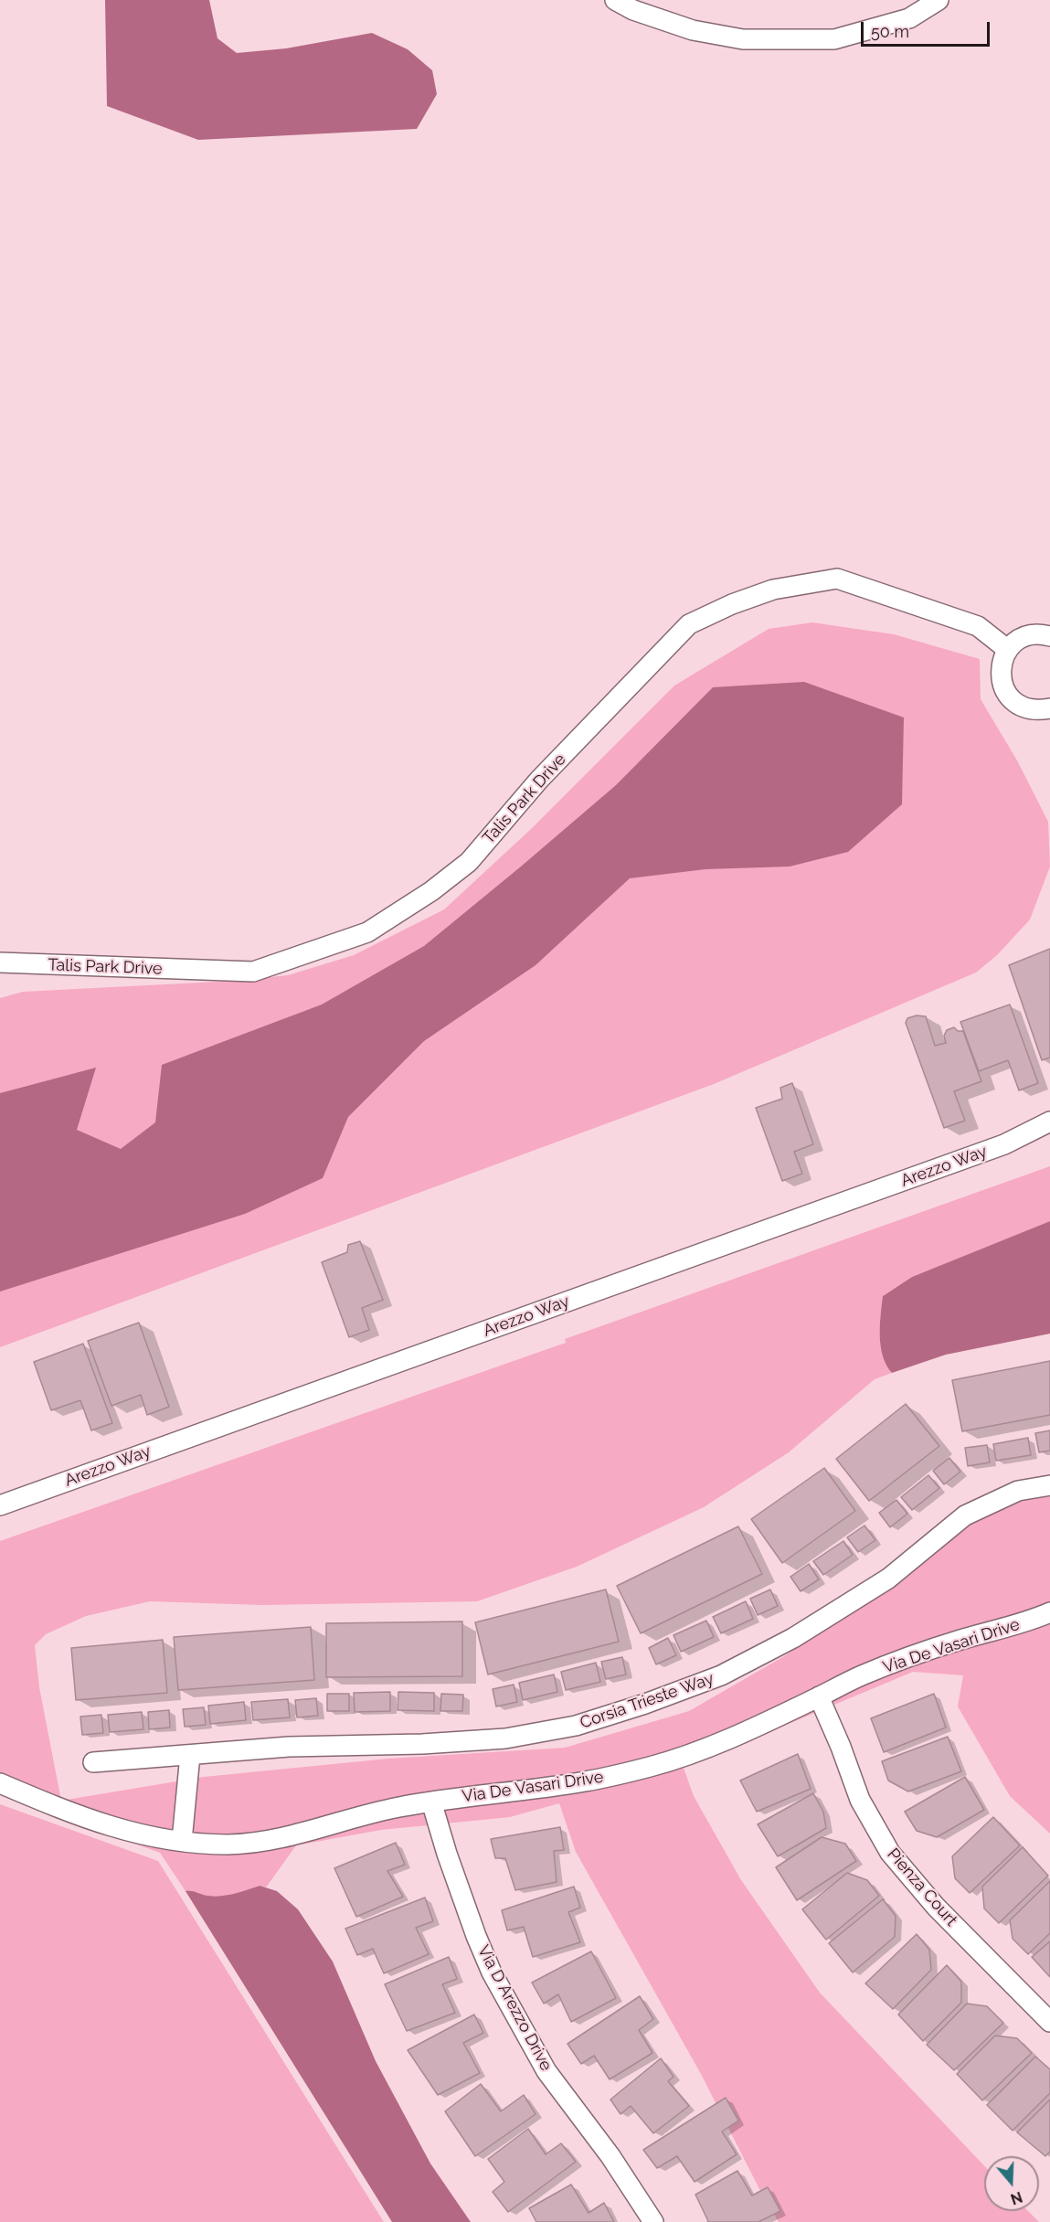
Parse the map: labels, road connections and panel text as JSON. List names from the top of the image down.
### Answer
{
  "streets": {
    "street": [
      "Talis Park Drive",
      "Arezzo Way",
      "Via De Vasari Drive",
      "Corsia Trieste Way",
      "Pienza Court",
      "Via D Arezzo Drive"
    ]
  },
  "crossings": [
    ["Via De Vasari Drive", "Pienza Court"],
    ["Via De Vasari Drive", "Via D Arezzo Drive"]
  ],
  "scale_bar": "50 m",
  "north": "bottom"
}
